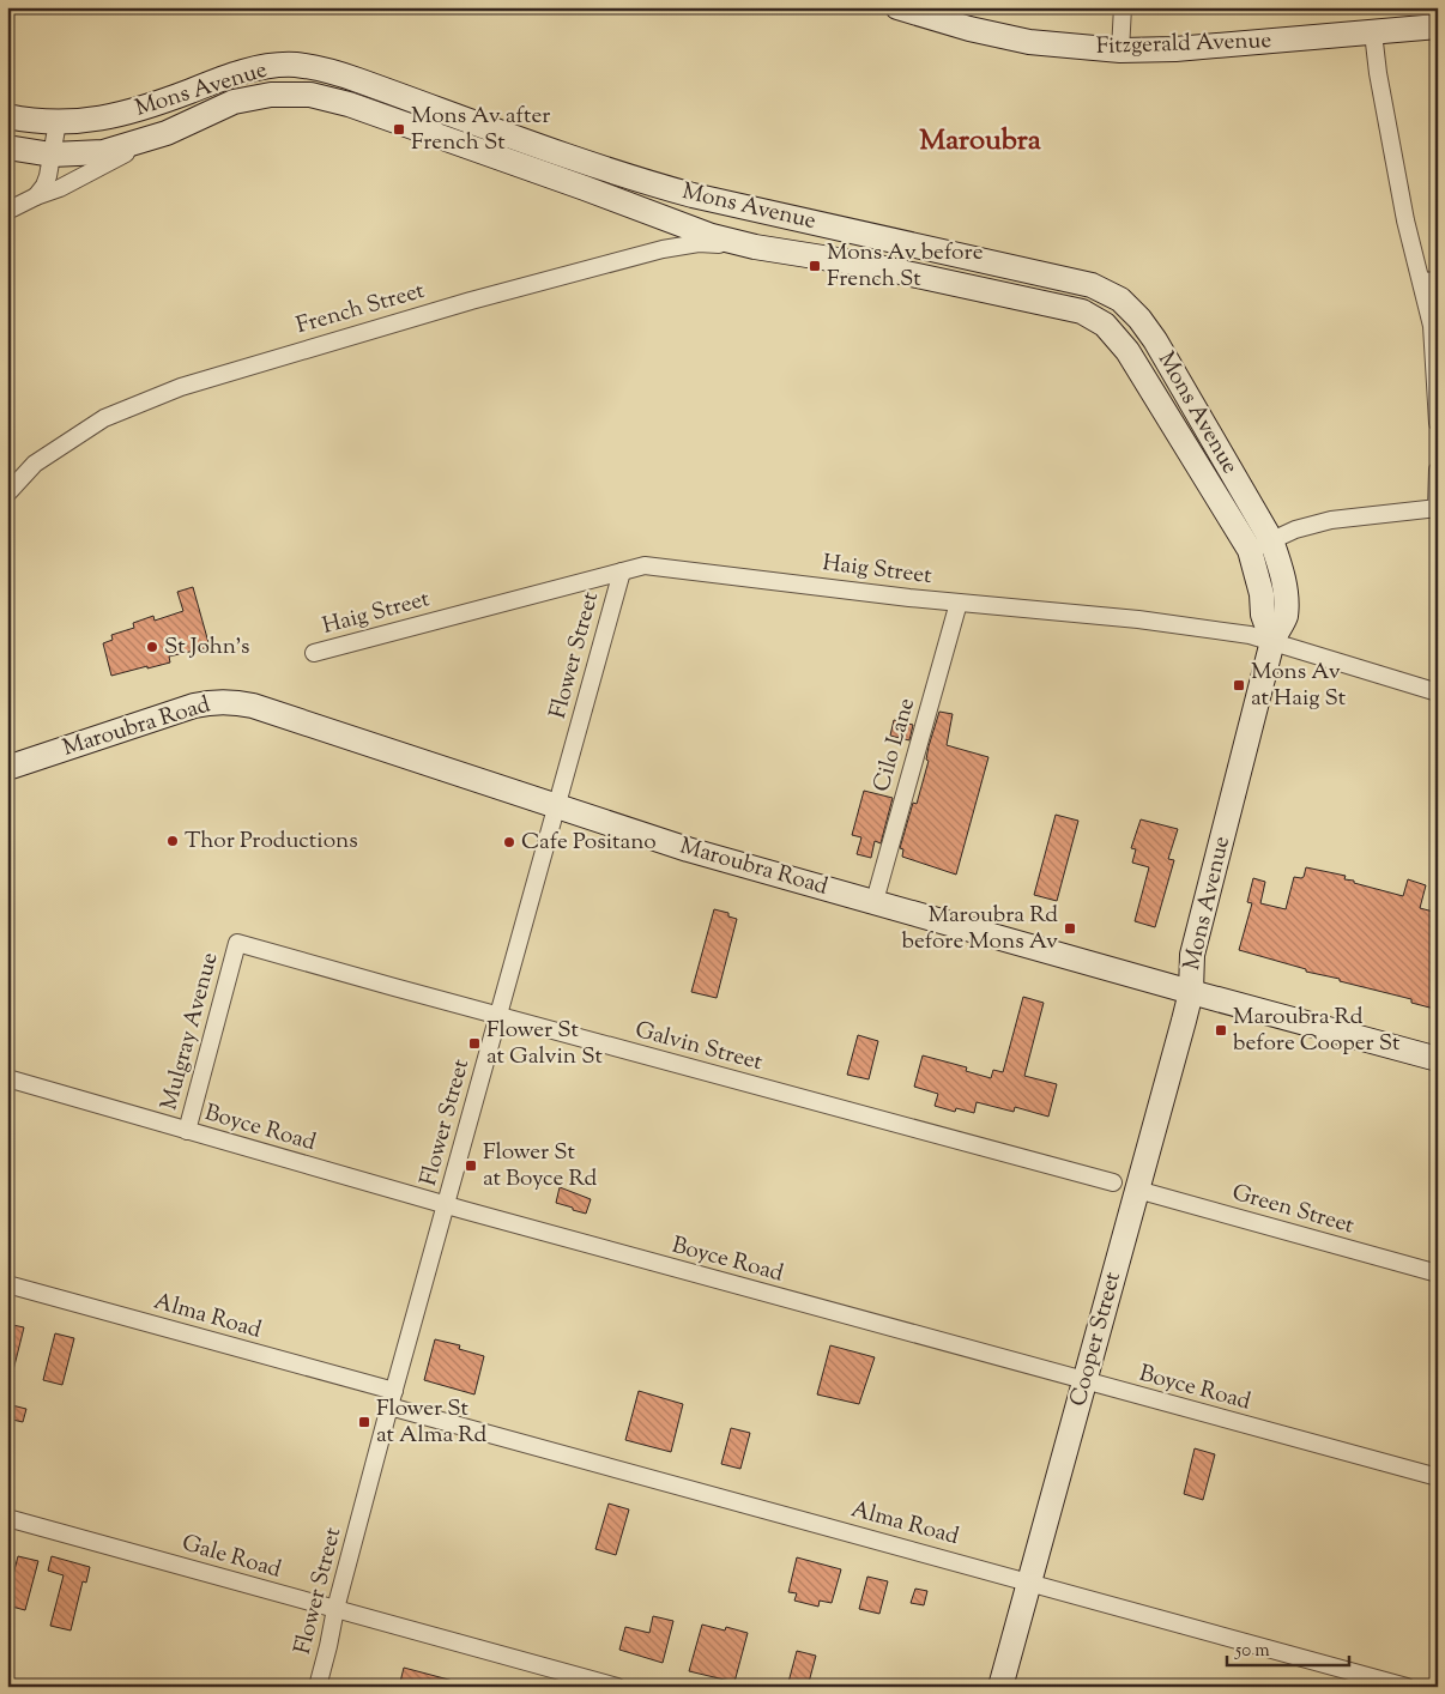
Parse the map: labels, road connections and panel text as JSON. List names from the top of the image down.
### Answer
{
  "streets": {
    "street": [
      "Fitzgerald Avenue",
      "Mons Avenue",
      "French Street",
      "Haig Street",
      "Flower Street",
      "Maroubra Road",
      "Cilo Lane",
      "Mulgray Avenue",
      "Galvin Street",
      "Boyce Road",
      "Green Street",
      "Alma Road",
      "Cooper Street",
      "Gale Road"
    ]
  },
  "crossings": [
    ["Mons Avenue", "French Street"],
    ["Mons Avenue", "Haig Street"],
    ["Mons Avenue", "Maroubra Road"],
    ["Mons Avenue", "Cooper Street"],
    ["Haig Street", "Flower Street"],
    ["Haig Street", "Cilo Lane"],
    ["Flower Street", "Maroubra Road"],
    ["Flower Street", "Galvin Street"],
    ["Flower Street", "Boyce Road"],
    ["Flower Street", "Alma Road"],
    ["Flower Street", "Gale Road"],
    ["Maroubra Road", "Cilo Lane"],
    ["Maroubra Road", "Cooper Street"],
    ["Mulgray Avenue", "Galvin Street"],
    ["Mulgray Avenue", "Boyce Road"],
    ["Boyce Road", "Cooper Street"],
    ["Green Street", "Cooper Street"],
    ["Alma Road", "Cooper Street"]
  ],
  "districts": ["Maroubra"],
  "places": {
    "transit": [
      "Mons Av after French St",
      "Mons Av before French St",
      "Mons Av at Haig St",
      "Maroubra Rd before Mons Av",
      "Maroubra Rd before Cooper St",
      "Flower St at Galvin St",
      "Flower St at Boyce Rd",
      "Flower St at Alma Rd"
    ],
    "other": ["St John's", "Thor Productions", "Cafe Positano"]
  },
  "scale_bar": "50 m"
}
